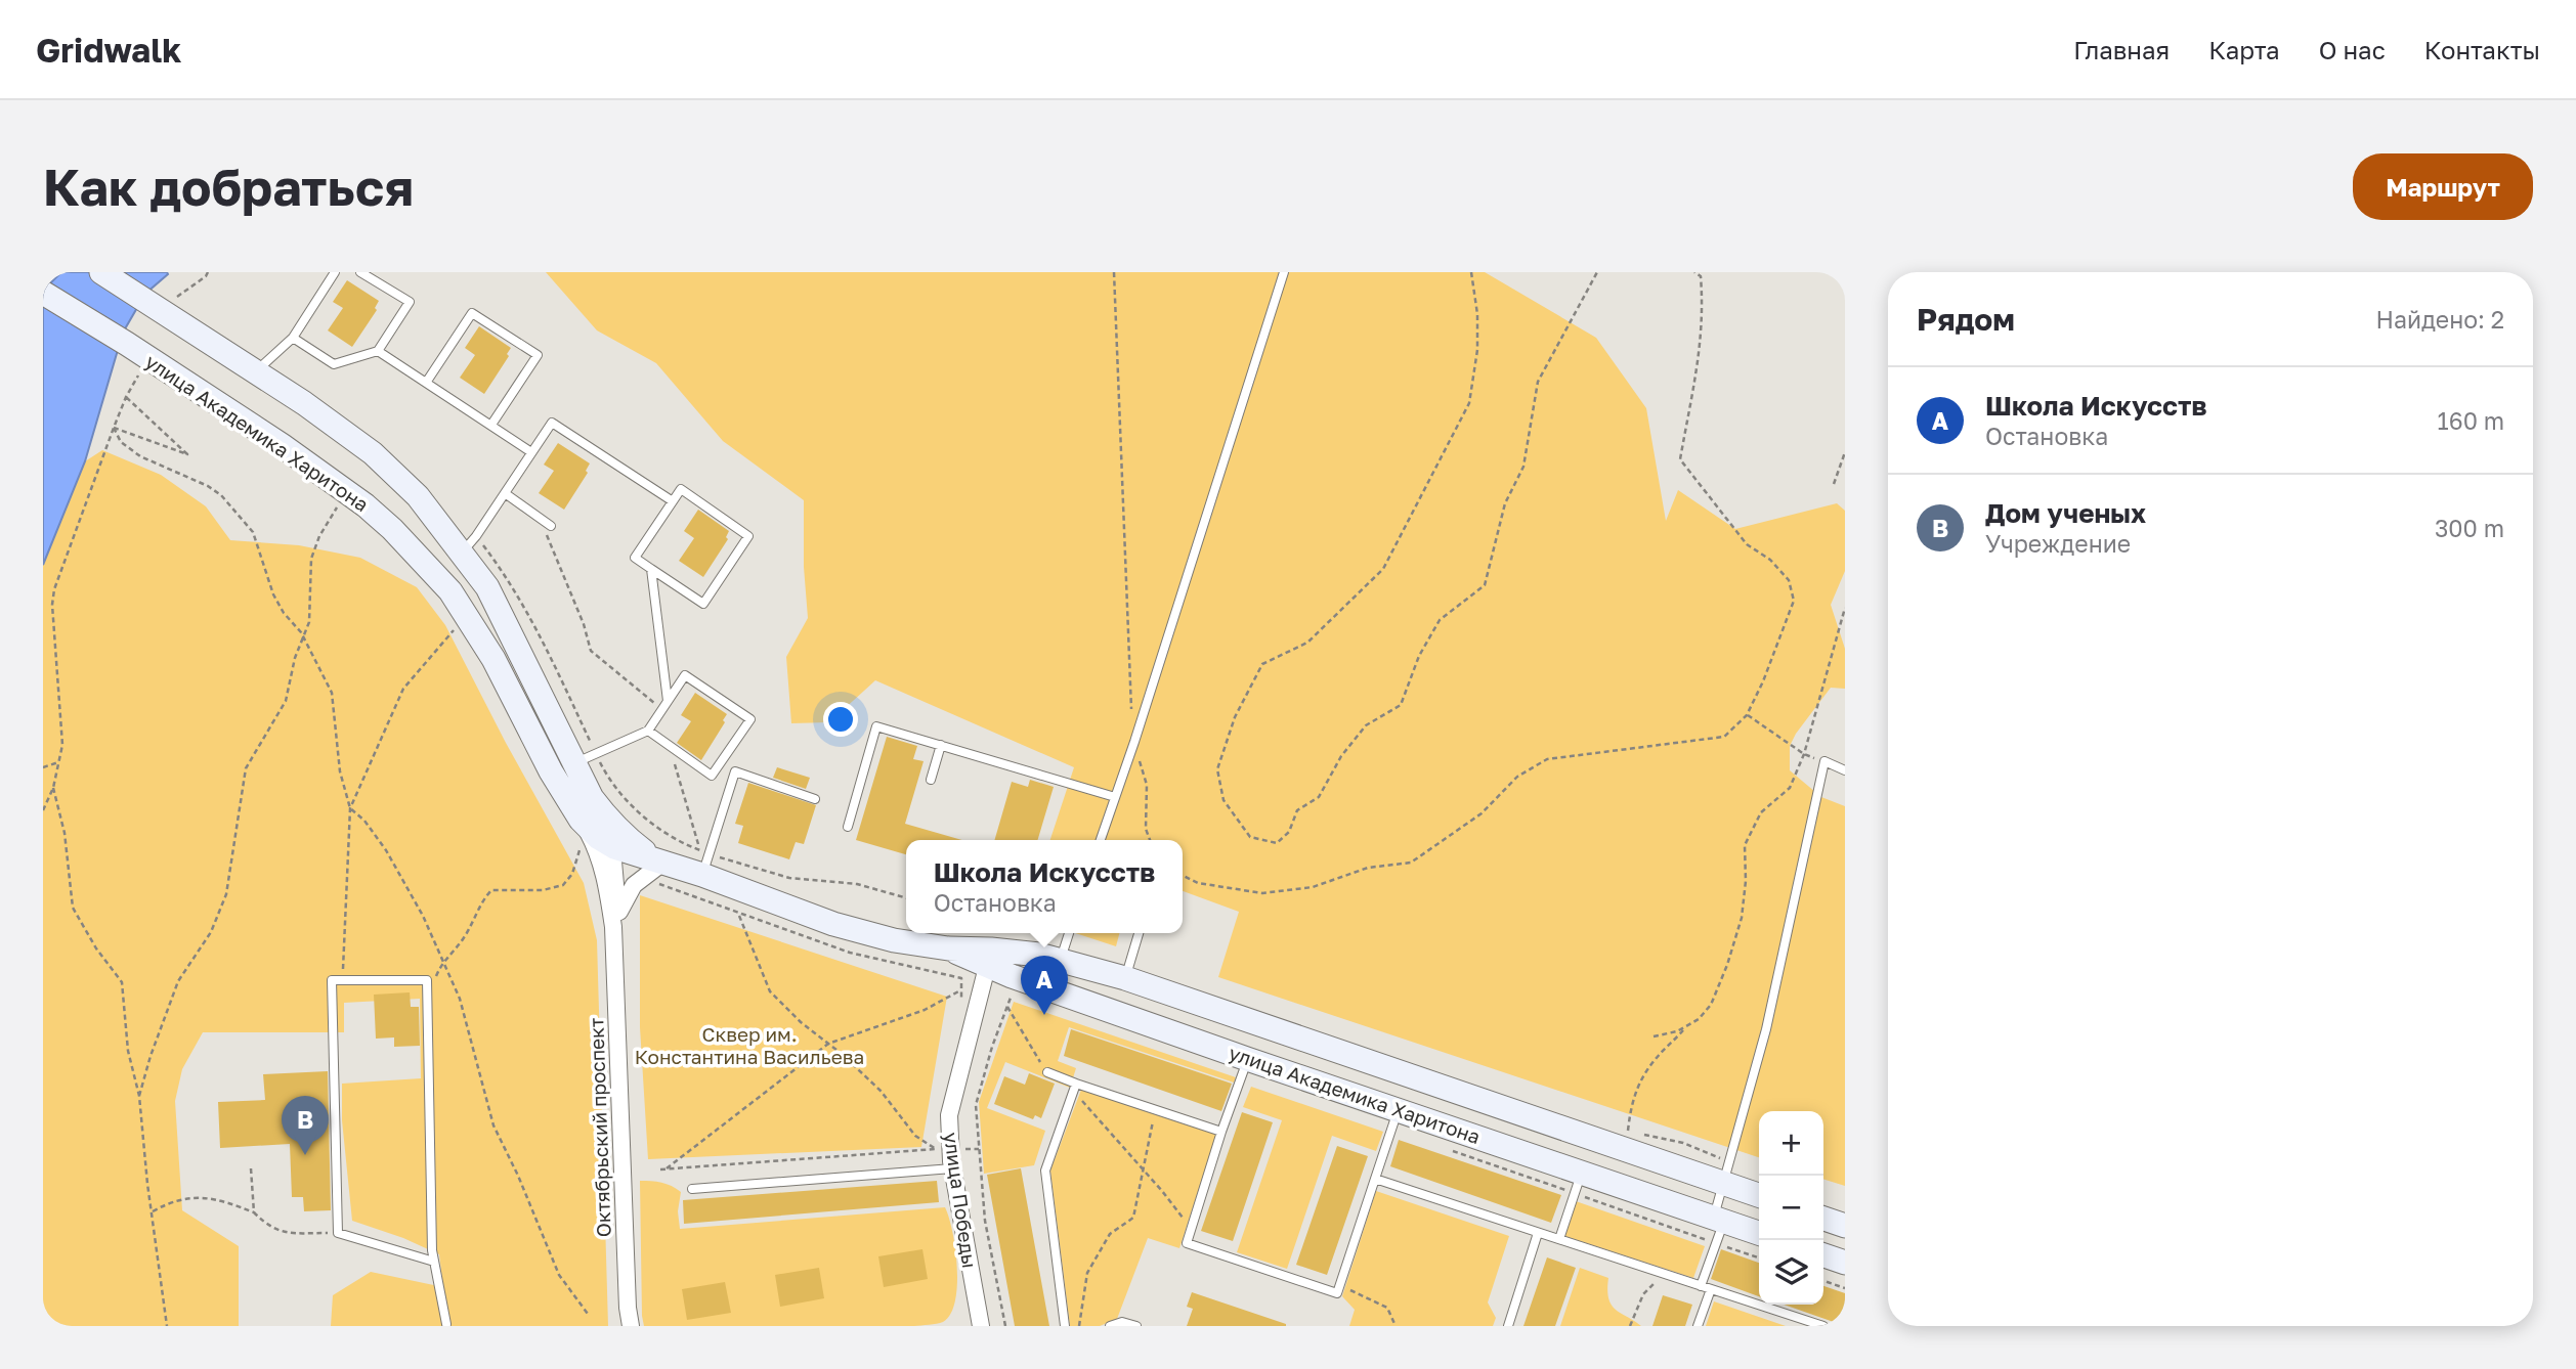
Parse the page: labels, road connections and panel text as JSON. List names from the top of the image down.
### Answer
{
  "streets": {
    "main road": ["улица Академика Харитона"],
    "street": ["Октябрьский проспект", "улица Победы"]
  },
  "crossings": [
    ["улица Академика Харитона", "Октябрьский проспект"],
    ["улица Академика Харитона", "улица Победы"]
  ],
  "parks": ["Сквер им. Константина Васильева"],
  "page": {
    "header": "Gridwalk",
    "nav": [
      "Главная",
      "Карта",
      "О нас",
      "Контакты"
    ],
    "buttons": "Маршрут",
    "title": "Как добраться",
    "heading": ["Рядом", "Найдено: 2"],
    "list": [
      {
        "mark": "A",
        "name": "Школа Искусств",
        "note": "Остановка",
        "value": "160 m"
      },
      {
        "mark": "B",
        "name": "Дом ученых",
        "note": "Учреждение",
        "value": "300 m"
      }
    ],
    "popup": ["Школа Искусств", "Остановка"],
    "pins": ["A", "B"],
    "map_buttons": ["+", "−"]
  }
}
